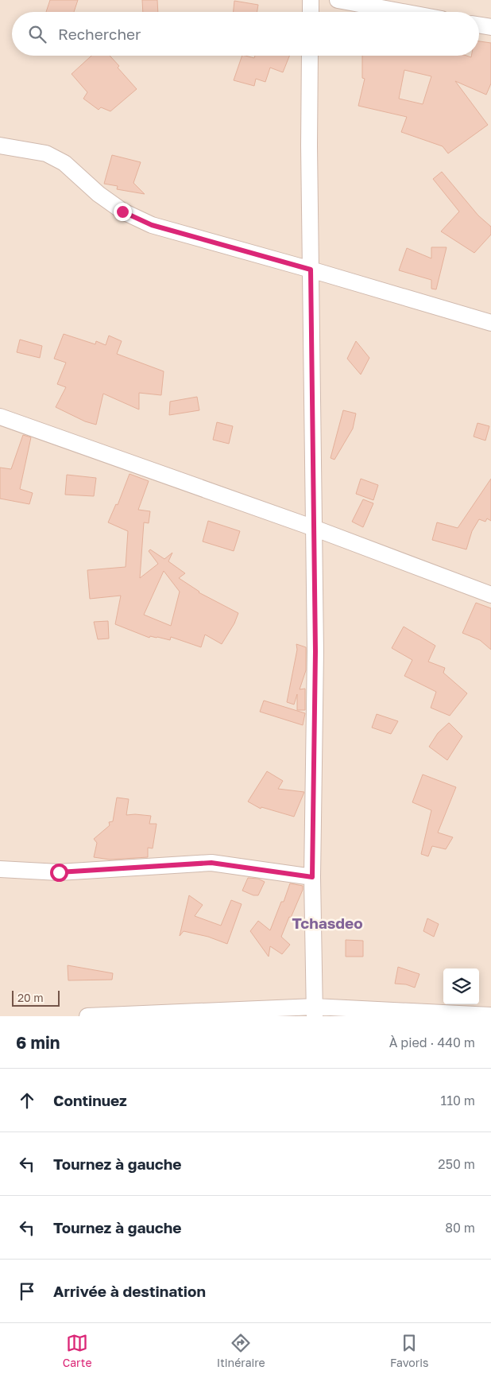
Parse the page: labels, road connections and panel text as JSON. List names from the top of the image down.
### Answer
{
  "districts": ["Tchasdeo"],
  "scale_bar": "20 m",
  "page": {
    "search": "Rechercher",
    "scale": "20 m",
    "heading": ["6 min", "À pied · 440 m"],
    "list": [
      ["Continuez", "110 m"],
      ["Tournez à gauche", "250 m"],
      ["Tournez à gauche", "80 m"],
      "Arrivée à destination"
    ],
    "nav": ["Carte", "Itinéraire", "Favoris"]
  }
}
